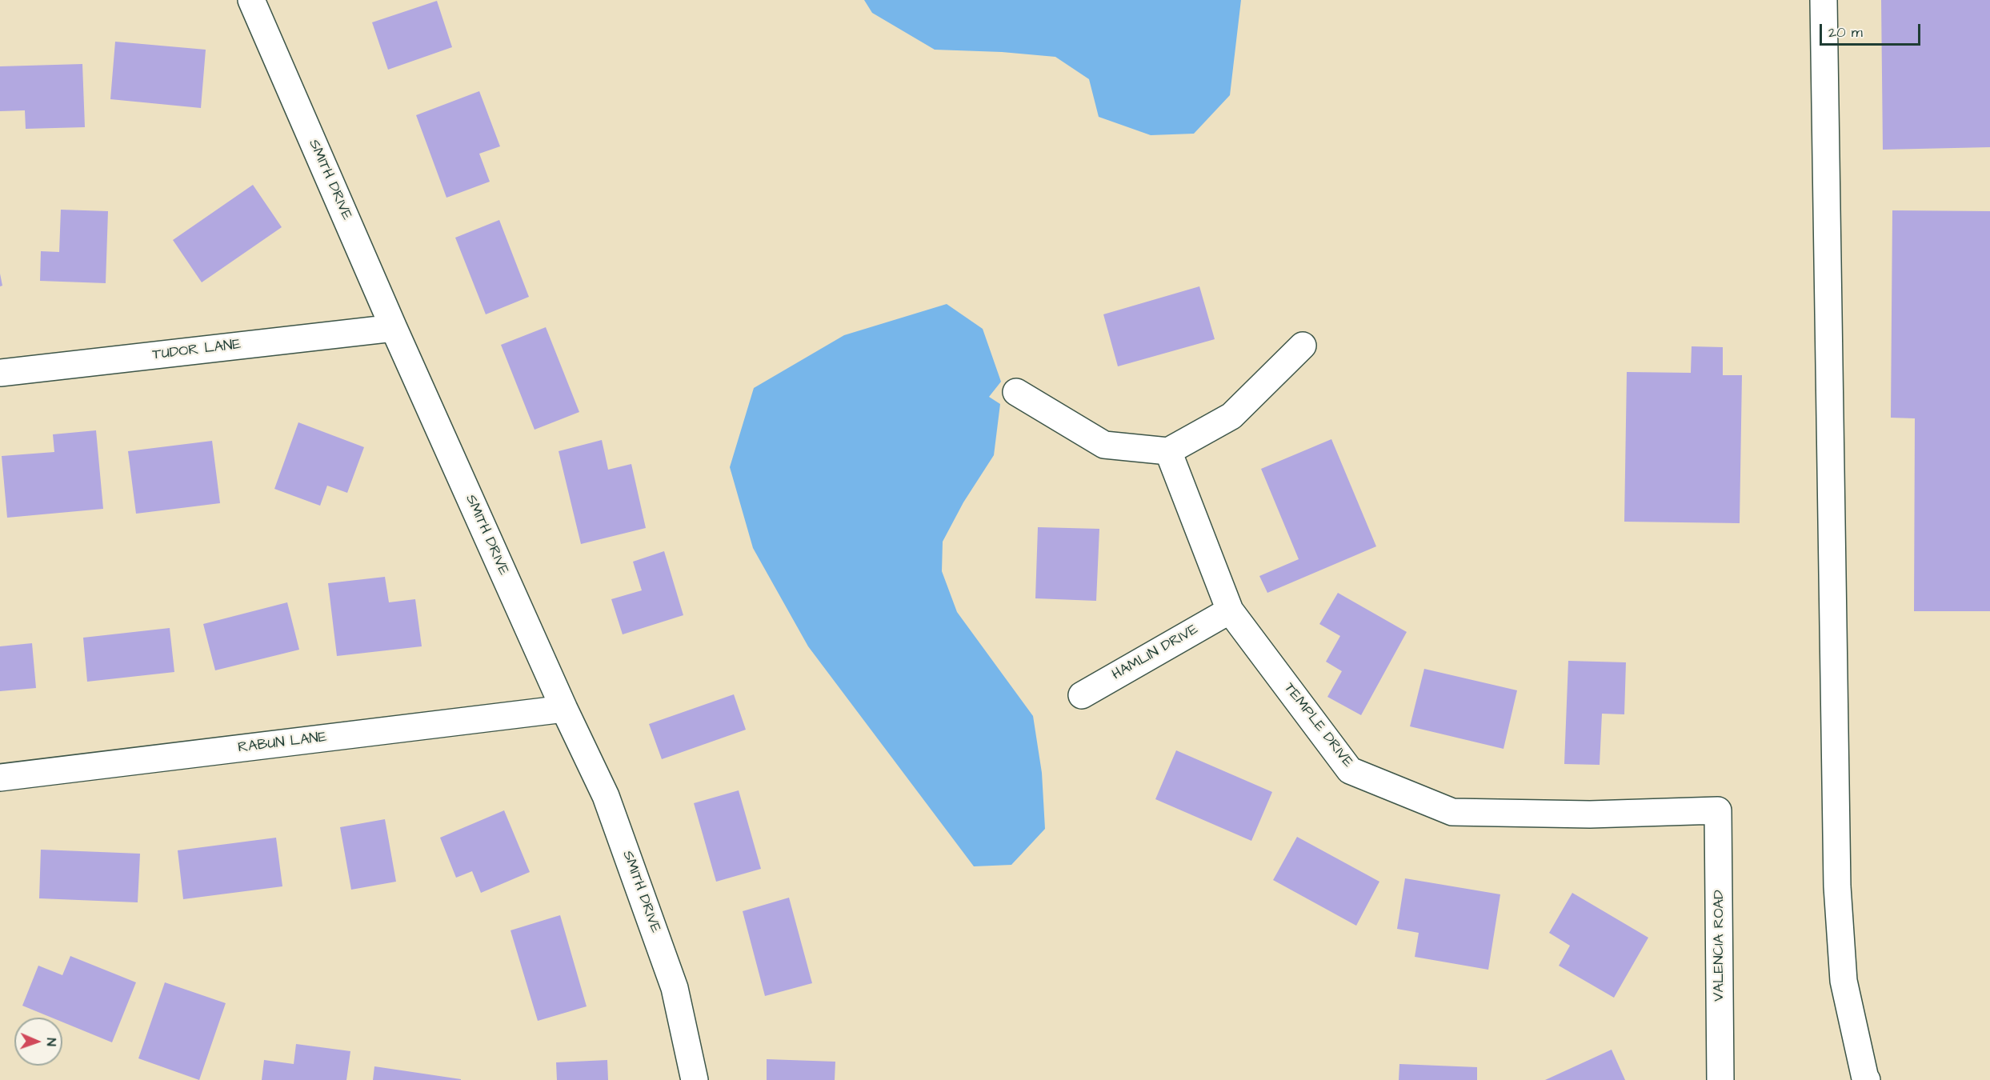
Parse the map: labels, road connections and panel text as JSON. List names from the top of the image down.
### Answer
{
  "streets": {
    "street": [
      "SMITH DRIVE",
      "TUDOR LANE",
      "HAMLIN DRIVE",
      "TEMPLE DRIVE",
      "RABUN LANE",
      "VALENCIA ROAD"
    ]
  },
  "crossings": [
    ["SMITH DRIVE", "TUDOR LANE"],
    ["SMITH DRIVE", "RABUN LANE"],
    ["HAMLIN DRIVE", "TEMPLE DRIVE"],
    ["TEMPLE DRIVE", "VALENCIA ROAD"]
  ],
  "scale_bar": "20 m",
  "north": "right"
}
